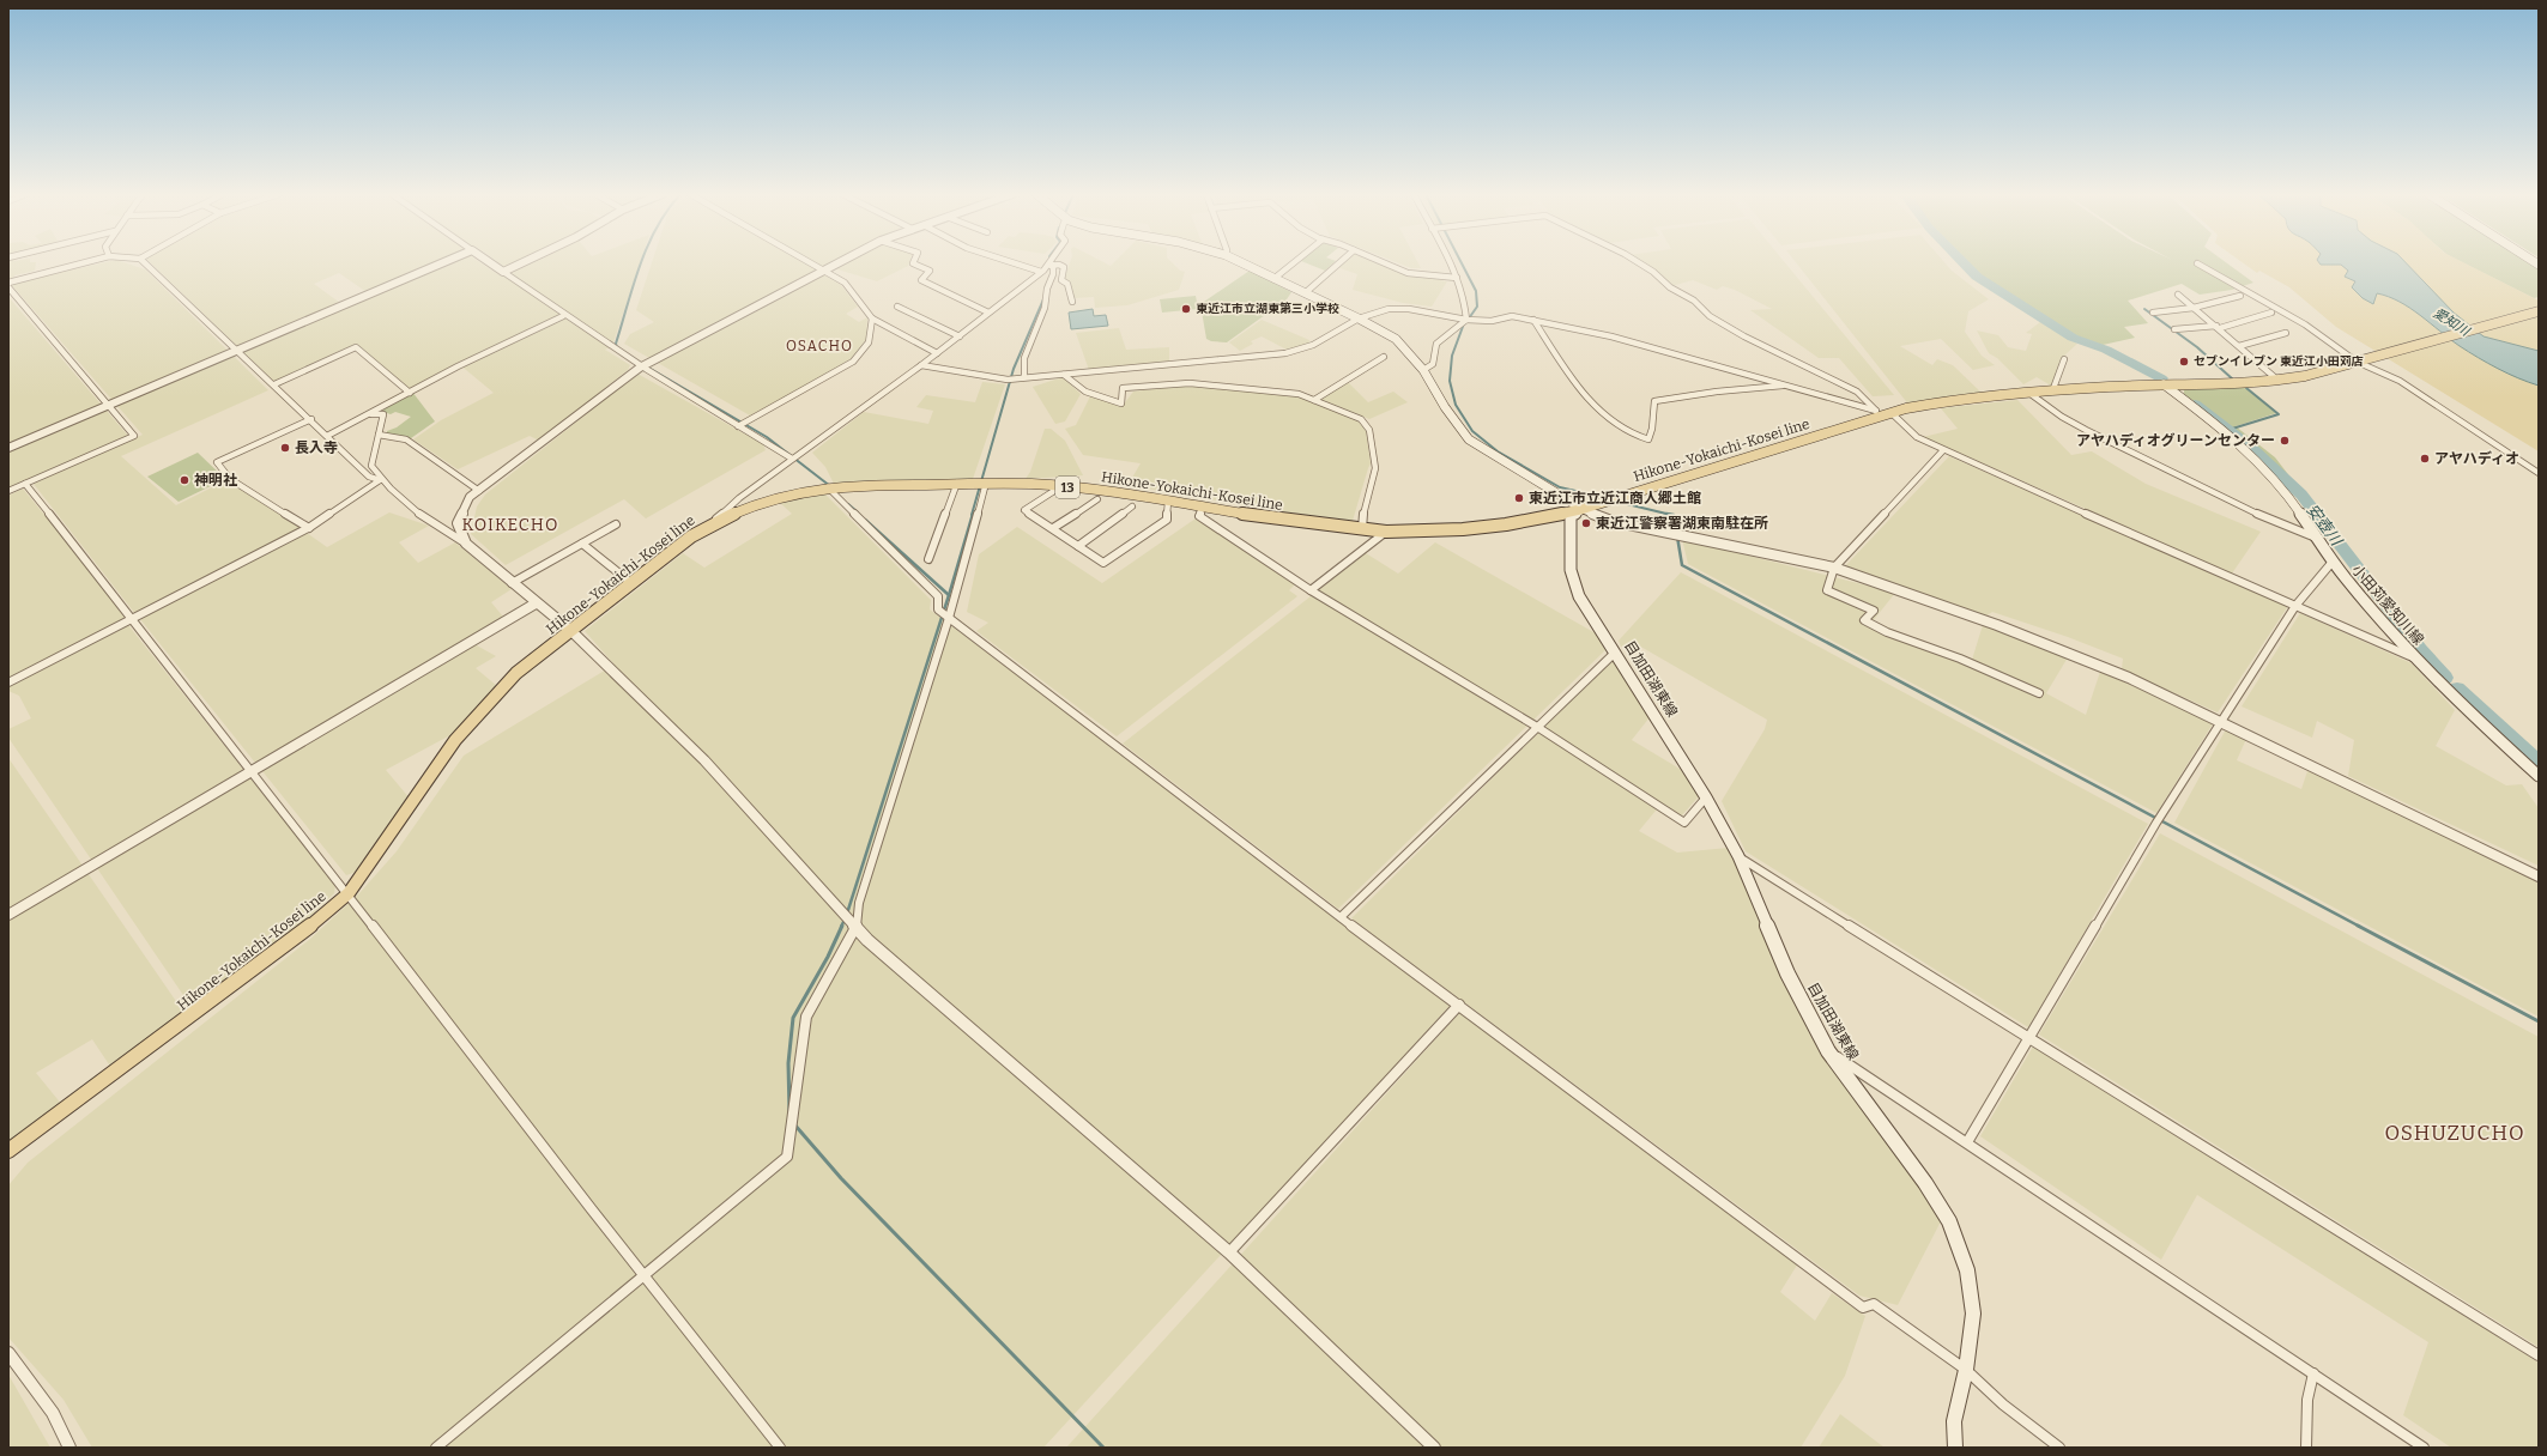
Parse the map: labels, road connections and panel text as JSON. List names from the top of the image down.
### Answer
{
  "streets": {
    "main road": [
      "Hikone-Yokaichi-Kosei line",
      "13",
      "小田苅愛知川線",
      "目加田湖東線"
    ]
  },
  "crossings": [
    ["Hikone-Yokaichi-Kosei line", "小田苅愛知川線"],
    ["Hikone-Yokaichi-Kosei line", "目加田湖東線"]
  ],
  "districts": ["OSACHO", "KOIKECHO", "OSHUZUCHO"],
  "water": ["愛知川", "安壺川"],
  "places": [
    "東近江市立湖東第三小学校",
    "セブンイレブン 東近江小田苅店",
    "アヤハディオグリーンセンター",
    "長入寺",
    "アヤハディオ",
    "神明社",
    "東近江市立近江商人郷土館",
    "東近江警察署湖東南駐在所"
  ]
}
